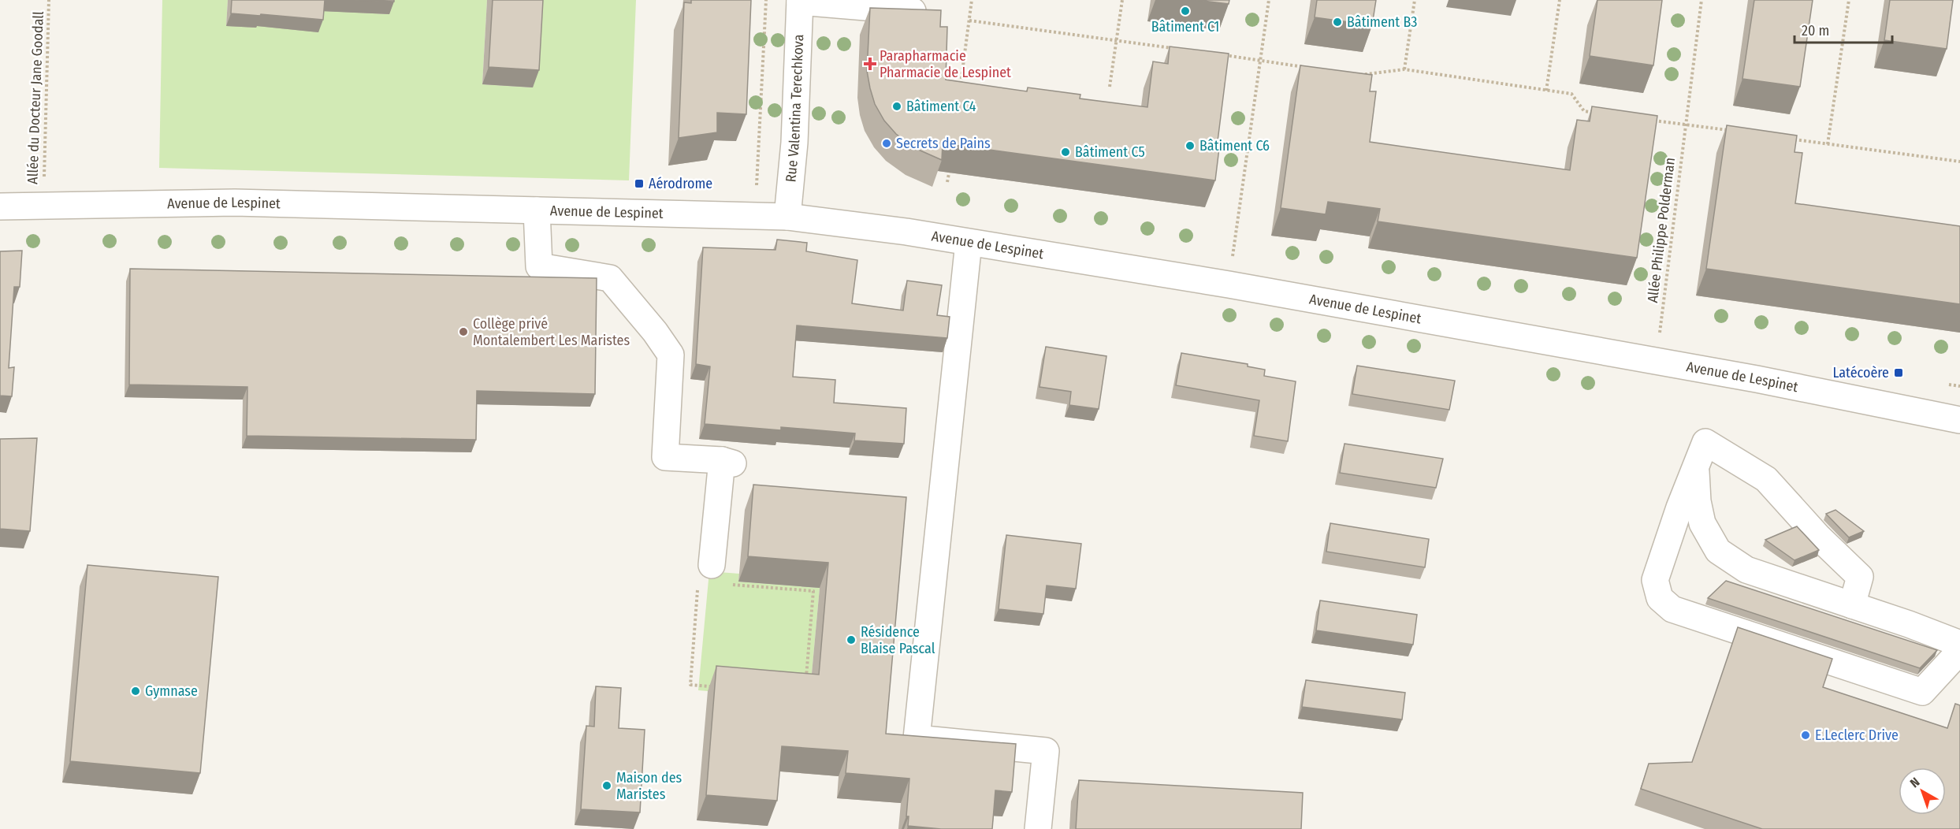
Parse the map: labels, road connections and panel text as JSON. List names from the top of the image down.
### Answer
{
  "streets": {
    "street": ["Rue Valentina Terechkova", "Avenue de Lespinet"],
    "path": ["Allée du Docteur Jane Goodall", "Allée Philippe Polderman"]
  },
  "crossings": [
    ["Rue Valentina Terechkova", "Avenue de Lespinet"]
  ],
  "places": {
    "other": [
      "Bâtiment C1",
      "Bâtiment B3",
      "Bâtiment C4",
      "Secrets de Pains",
      "Bâtiment C6",
      "Bâtiment C5",
      "Collège privé Montalembert Les Maristes",
      "Résidence Blaise Pascal",
      "Gymnase",
      "E.Leclerc Drive",
      "Maison des Maristes"
    ],
    "health": ["Parapharmacie Pharmacie de Lespinet"],
    "transit": ["Aérodrome", "Latécoère"]
  },
  "scale_bar": "20 m",
  "north": "top left"
}
